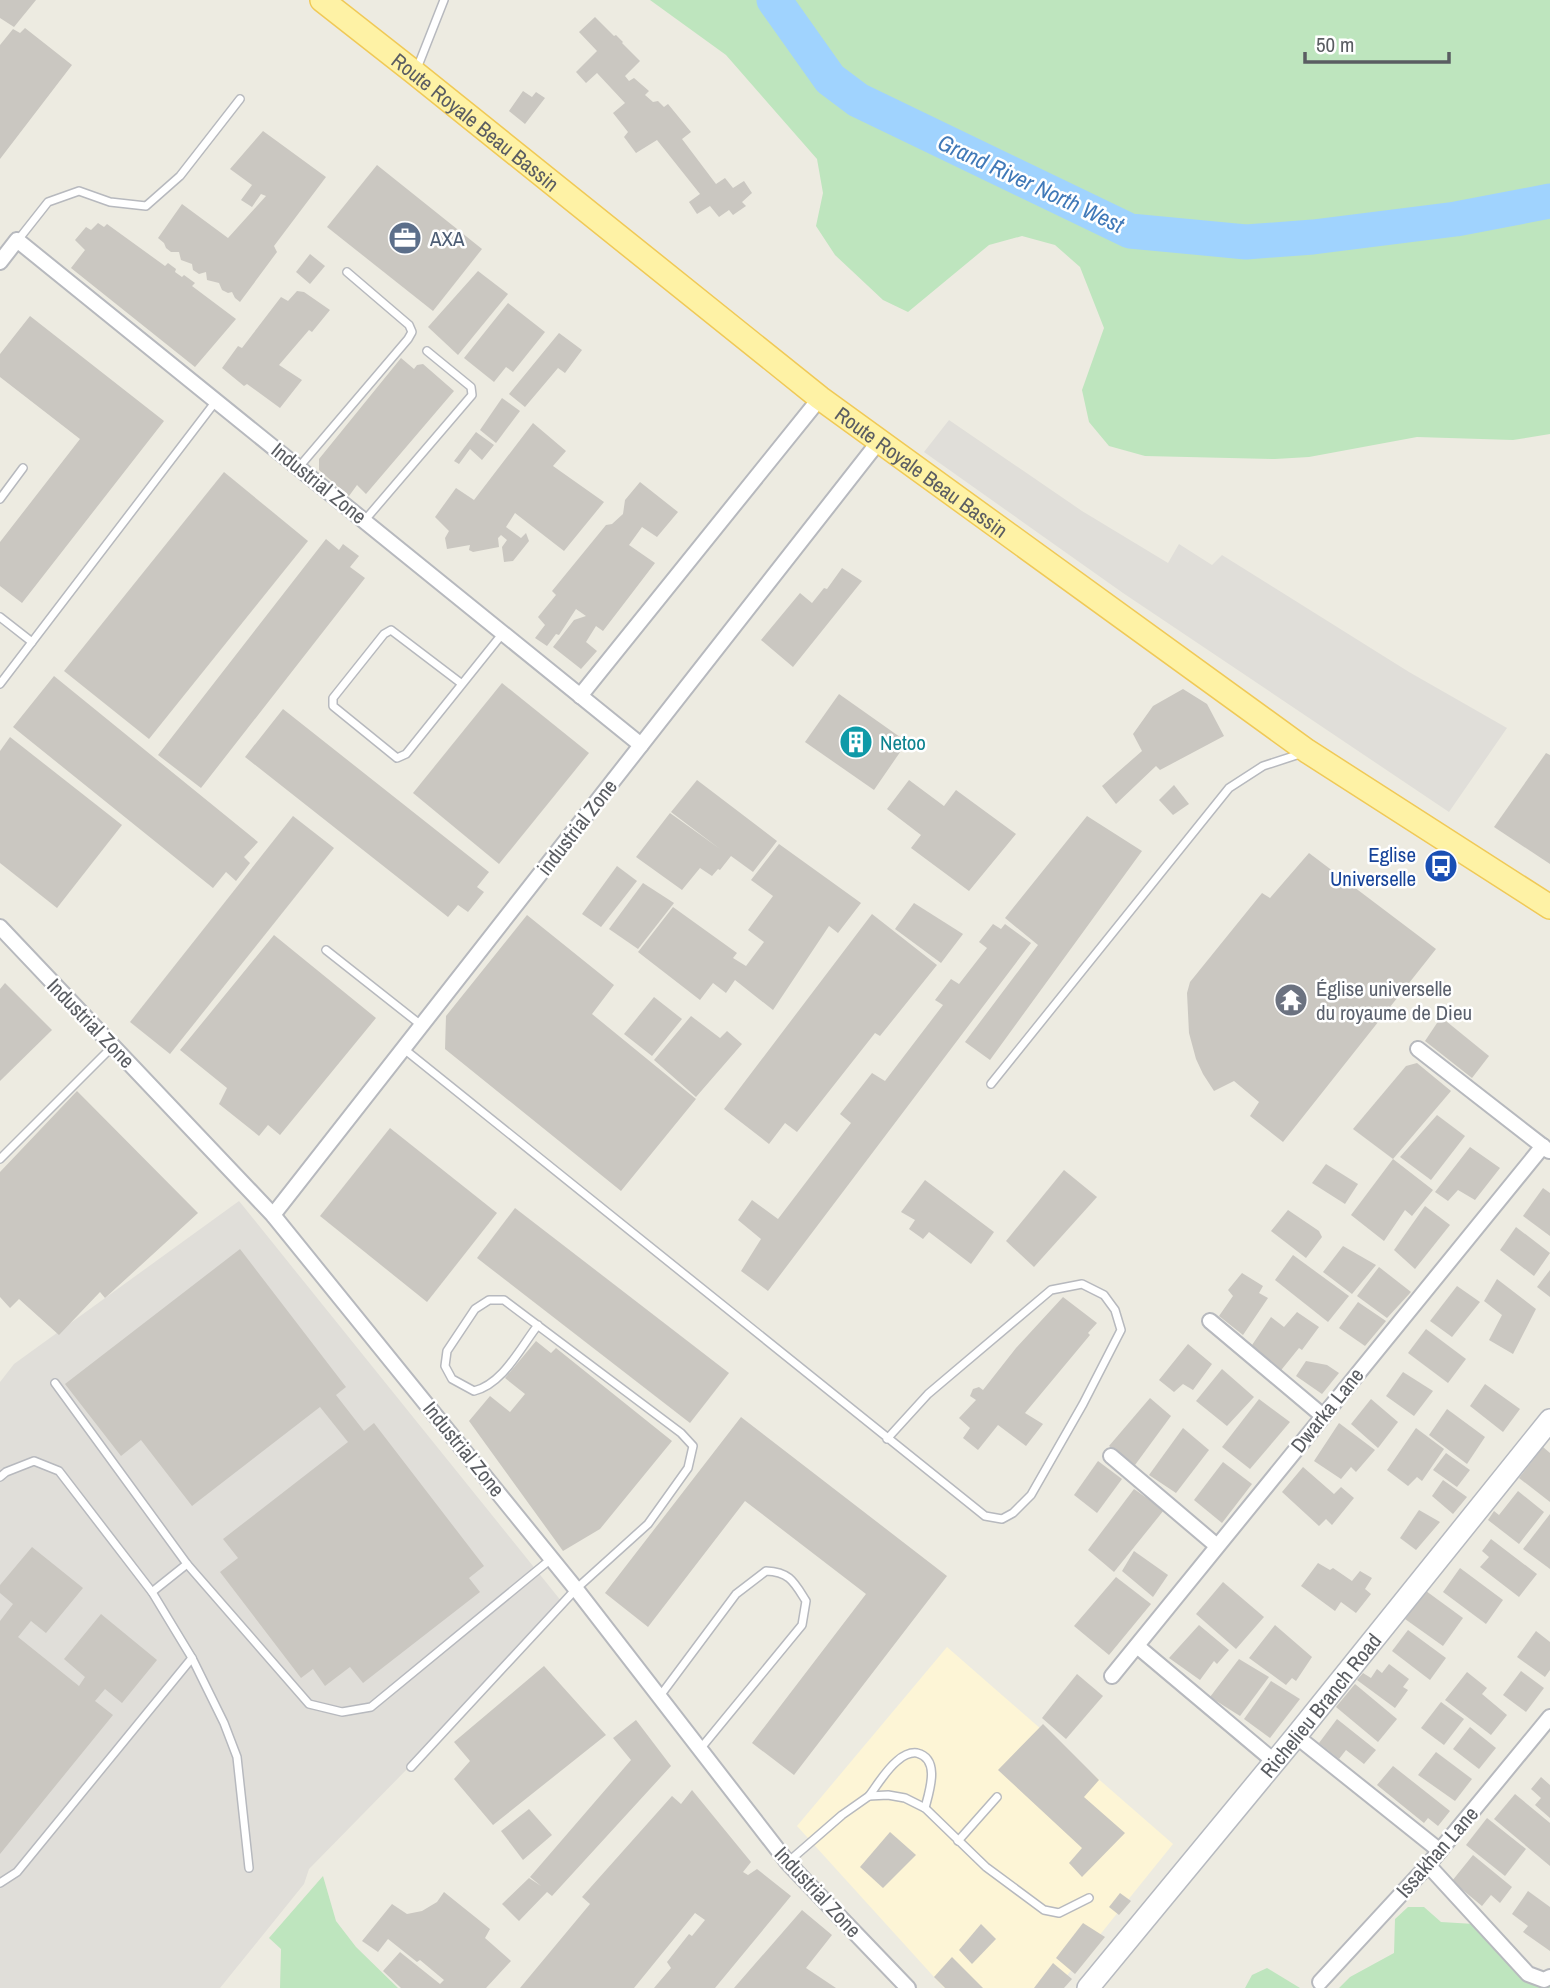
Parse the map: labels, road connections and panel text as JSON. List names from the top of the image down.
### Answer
{
  "streets": {
    "main road": ["Route Royale Beau Bassin", "Richelieu Branch Road"],
    "street": [
      "Industrial Zone",
      "industrial Zone",
      "Dwarka Lane",
      "Issakhan Lane"
    ]
  },
  "crossings": [
    ["Route Royale Beau Bassin", "industrial Zone"],
    ["Industrial Zone", "industrial Zone"]
  ],
  "water": ["Grand River North West"],
  "places": {
    "office": ["AXA"],
    "building": ["Netoo"],
    "bus stop": ["Eglise Universelle"],
    "temple": ["Église universelle du royaume de Dieu"]
  },
  "scale_bar": "50 m"
}
